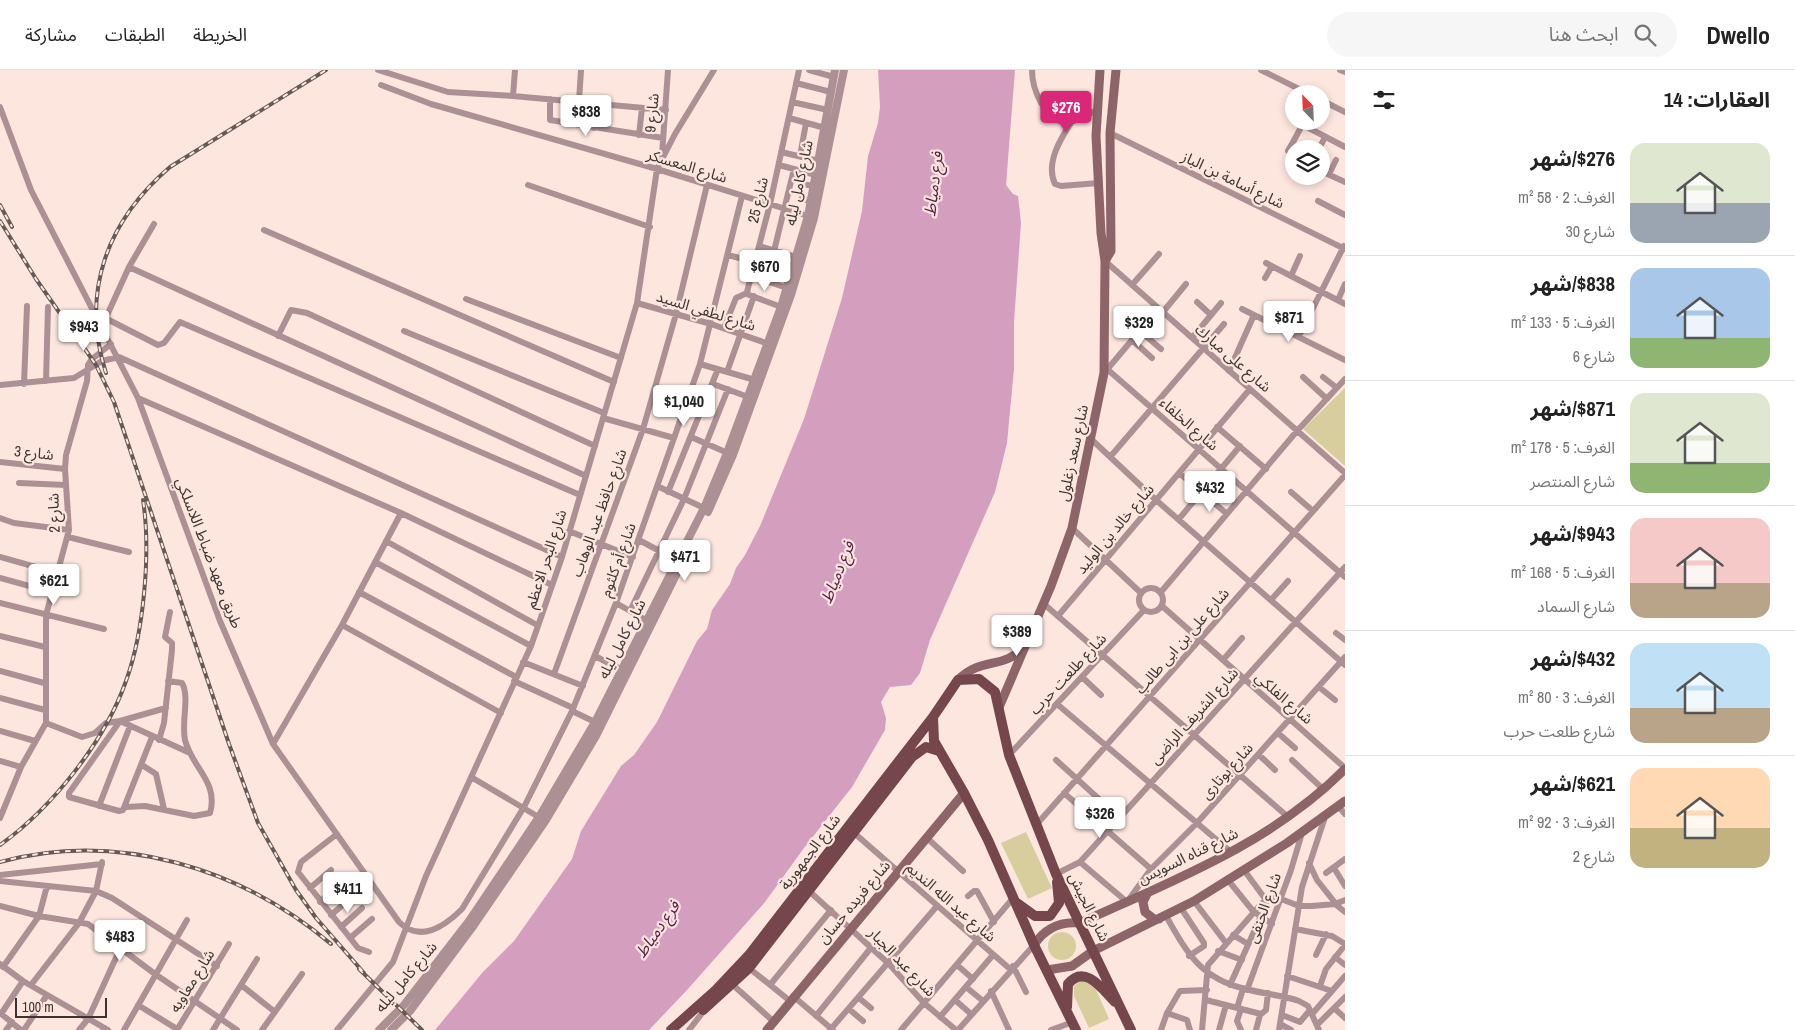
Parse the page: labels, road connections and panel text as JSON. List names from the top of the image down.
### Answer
{
  "streets": {
    "main road": [
      "شارع سعد زغلول",
      "شارع الجمهورية",
      "شارع قناه السويس",
      "شارع فريده حسان",
      "شارع الجيش"
    ],
    "street": [
      "شارع 9",
      "شارع المعسكر",
      "شارع أسامة بن الباز",
      "شارع كامل ليله",
      "شارع 25",
      "شارع لطفي السيد",
      "شارع على مبارك",
      "شارع الخلفاء",
      "شارع 3",
      "شارع 2",
      "شارع حافظ عبد الوهاب",
      "شارع خالد بن الوليد",
      "طريق معهد ضباط اللاسلكي",
      "شارع البحر الاعظم",
      "شارع أم كلثوم",
      "شارع على بن ابى طالب",
      "شارع طلعت حرب",
      "شارع الفلكي",
      "شارع الشريف الراضى",
      "شارع بوتارى",
      "شارع عبد الله النديم",
      "شارع الحنفى",
      "شارع عبد الجبار",
      "شارع معاويه"
    ]
  },
  "crossings": [
    ["شارع 9", "شارع البحر الاعظم"],
    ["شارع المعسكر", "شارع كامل ليله"],
    ["شارع المعسكر", "شارع 25"],
    ["شارع المعسكر", "شارع حافظ عبد الوهاب"],
    ["شارع المعسكر", "شارع البحر الاعظم"],
    ["شارع المعسكر", "شارع أم كلثوم"],
    ["شارع أسامة بن الباز", "شارع سعد زغلول"],
    ["شارع كامل ليله", "شارع لطفي السيد"],
    ["شارع لطفي السيد", "شارع حافظ عبد الوهاب"],
    ["شارع لطفي السيد", "شارع البحر الاعظم"],
    ["شارع لطفي السيد", "شارع أم كلثوم"],
    ["شارع على مبارك", "شارع سعد زغلول"],
    ["شارع على مبارك", "شارع خالد بن الوليد"],
    ["شارع على مبارك", "شارع على بن ابى طالب"],
    ["شارع الخلفاء", "شارع سعد زغلول"],
    ["شارع الخلفاء", "شارع خالد بن الوليد"],
    ["شارع الخلفاء", "شارع على بن ابى طالب"],
    ["شارع الخلفاء", "شارع الشريف الراضى"],
    ["شارع 3", "شارع 2"],
    ["شارع سعد زغلول", "شارع الجمهورية"],
    ["شارع سعد زغلول", "شارع الجيش"],
    ["طريق معهد ضباط اللاسلكي", "شارع البحر الاعظم"],
    ["طريق معهد ضباط اللاسلكي", "شارع أم كلثوم"],
    ["شارع البحر الاعظم", "شارع أم كلثوم"],
    ["شارع على بن ابى طالب", "شارع الفلكي"],
    ["شارع على بن ابى طالب", "شارع الجيش"],
    ["شارع طلعت حرب", "شارع الفلكي"],
    ["شارع طلعت حرب", "شارع الجيش"],
    ["شارع الفلكي", "شارع الشريف الراضى"],
    ["شارع الفلكي", "شارع بوتارى"],
    ["شارع الفلكي", "شارع قناه السويس"],
    ["شارع الشريف الراضى", "شارع الجيش"],
    ["شارع بوتارى", "شارع قناه السويس"],
    ["شارع الجمهورية", "شارع عبد الله النديم"],
    ["شارع الجمهورية", "شارع الجيش"],
    ["شارع الجمهورية", "شارع عبد الجبار"],
    ["شارع قناه السويس", "شارع الجيش"],
    ["شارع فريده حسان", "شارع عبد الله النديم"],
    ["شارع فريده حسان", "شارع عبد الجبار"]
  ],
  "water": ["فرع دمياط"],
  "scale_bar": "100 m",
  "north": "top left",
  "page": {
    "header": "Dwello",
    "search": "ابحث هنا",
    "nav": ["الخريطة", "الطبقات", "مشاركة"],
    "heading": "العقارات: 14",
    "price": [
      "$276",
      "$838",
      "$670",
      "$871",
      "$329",
      "$943",
      "$1,040",
      "$432",
      "$471",
      "$621",
      "$389",
      "$326",
      "$411",
      "$483"
    ],
    "list": [
      {
        "name": "$276/شهر",
        "note": "الغرف: 2 · 58 m² · شارع 30"
      },
      {
        "name": "$838/شهر",
        "note": "الغرف: 5 · 133 m² · شارع 6"
      },
      {
        "name": "$871/شهر",
        "note": "الغرف: 5 · 178 m² · شارع المنتصر"
      },
      {
        "name": "$943/شهر",
        "note": "الغرف: 5 · 168 m² · شارع السماد"
      },
      {
        "name": "$432/شهر",
        "note": "الغرف: 3 · 80 m² · شارع طلعت حرب"
      },
      {
        "name": "$621/شهر",
        "note": "الغرف: 3 · 92 m² · شارع 2"
      }
    ],
    "scale": "100 m"
  }
}
